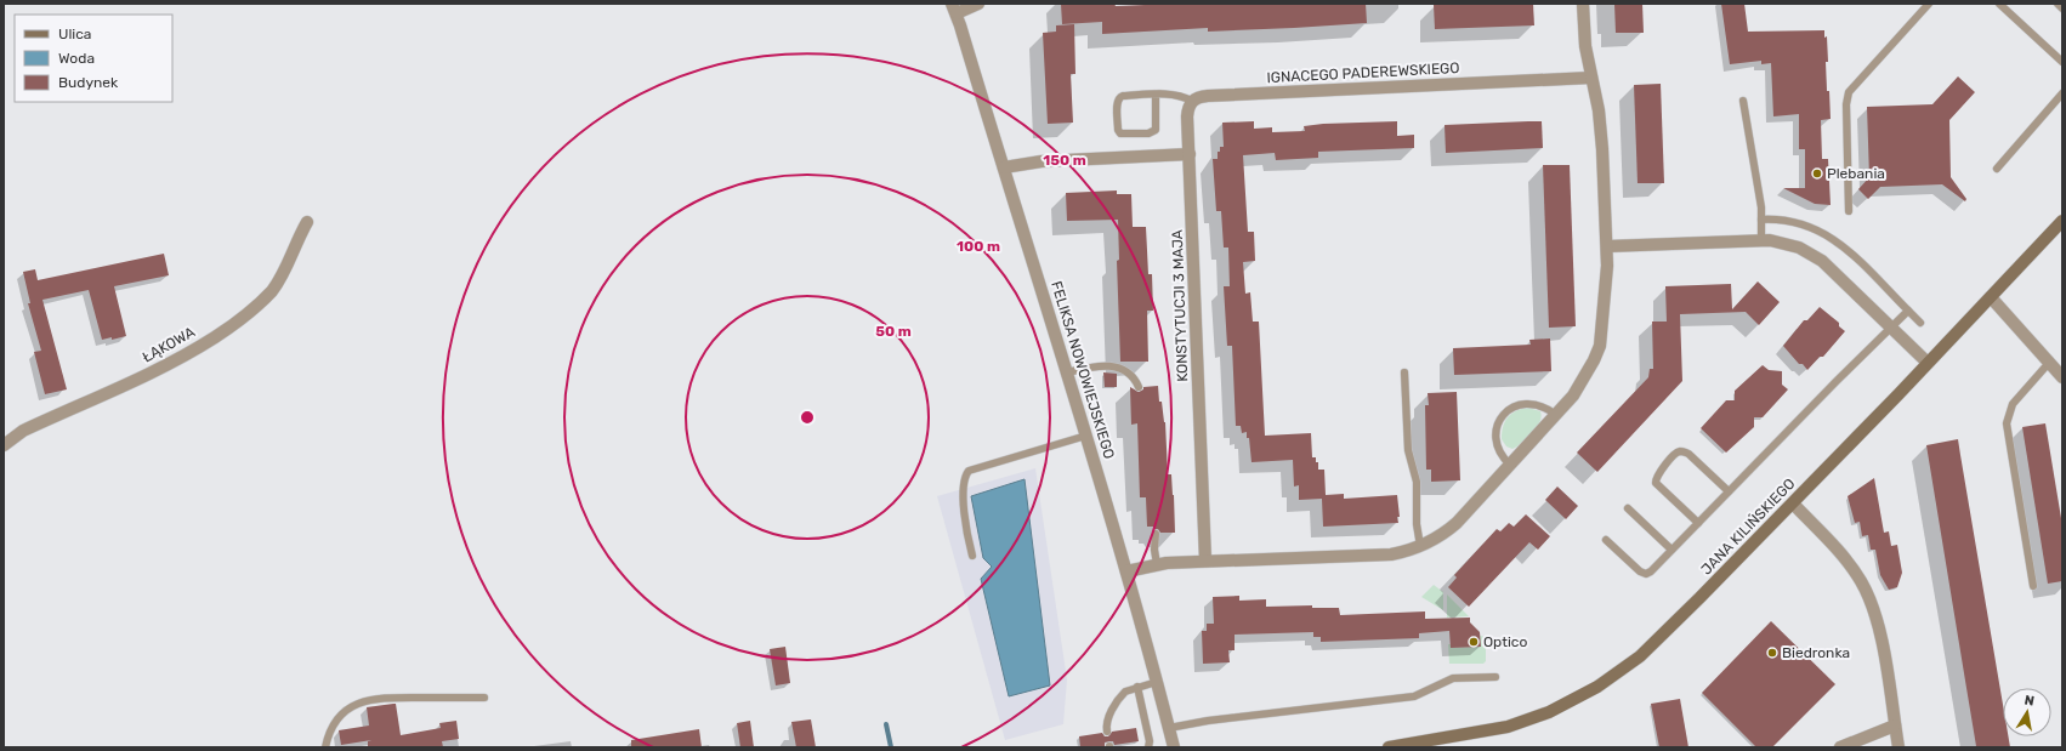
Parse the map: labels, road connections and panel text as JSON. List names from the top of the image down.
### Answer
{
  "streets": {
    "main road": ["JANA KILIŃSKIEGO"],
    "street": [
      "IGNACEGO PADEREWSKIEGO",
      "KONSTYTUCJI 3 MAJA",
      "ŁĄKOWA",
      "FELIKSA NOWOWIEJSKIEGO"
    ]
  },
  "places": ["Plebania", "Optico", "Biedronka"],
  "legend": ["Ulica", "Woda", "Budynek"],
  "north": "top",
  "rings": ["150 m", "100 m", "50 m"]
}
